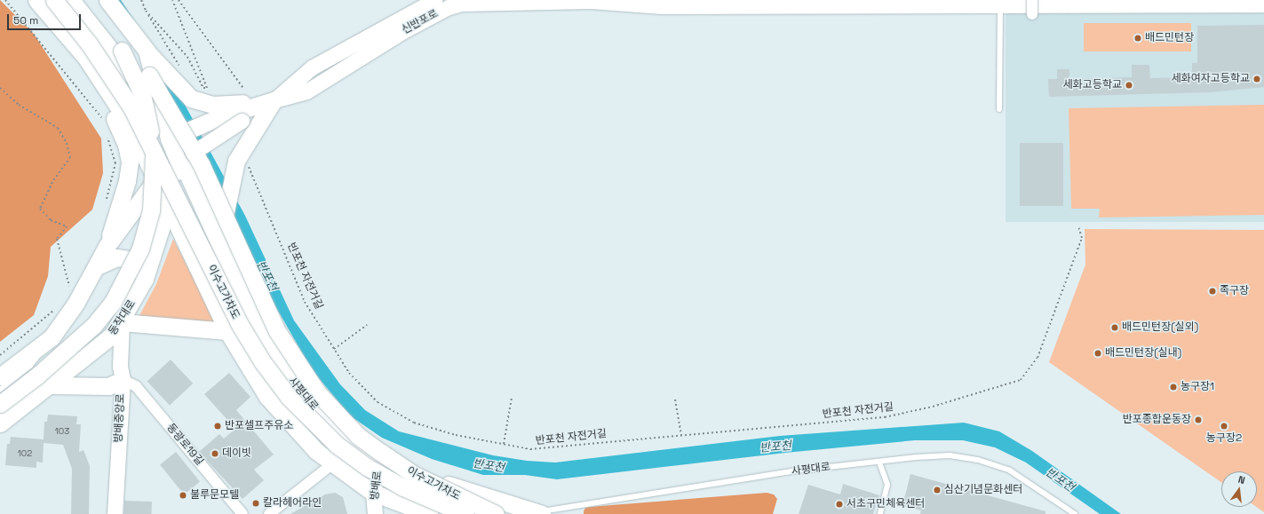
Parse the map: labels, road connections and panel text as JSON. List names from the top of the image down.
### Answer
{
  "streets": {
    "main road": [
      "신반포로",
      "이수고가차도",
      "동작대로",
      "사평대로",
      "방배중앙로",
      "방배로"
    ],
    "street": ["동광로19길"],
    "path": ["반포천 자전거길"]
  },
  "crossings": [
    ["신반포로", "동작대로"],
    ["신반포로", "사평대로"],
    ["동작대로", "사평대로"],
    ["동작대로", "방배중앙로"],
    ["사평대로", "방배로"],
    ["방배중앙로", "동광로19길"]
  ],
  "water": ["반포천"],
  "places": [
    "배드민턴장",
    "세화여자고등학교",
    "세화고등학교",
    "족구장",
    "배드민턴장(실외)",
    "배드민턴장(실내)",
    "농구장1",
    "반포종합운동장",
    "반포셀프주유소",
    "농구장2",
    "데이빗",
    "심산기념문화센터",
    "불루문모텔",
    "칼라헤어라인",
    "서초구민체육센터"
  ],
  "house_numbers": ["103", "102"],
  "scale_bar": "50 m",
  "north": "top"
}
